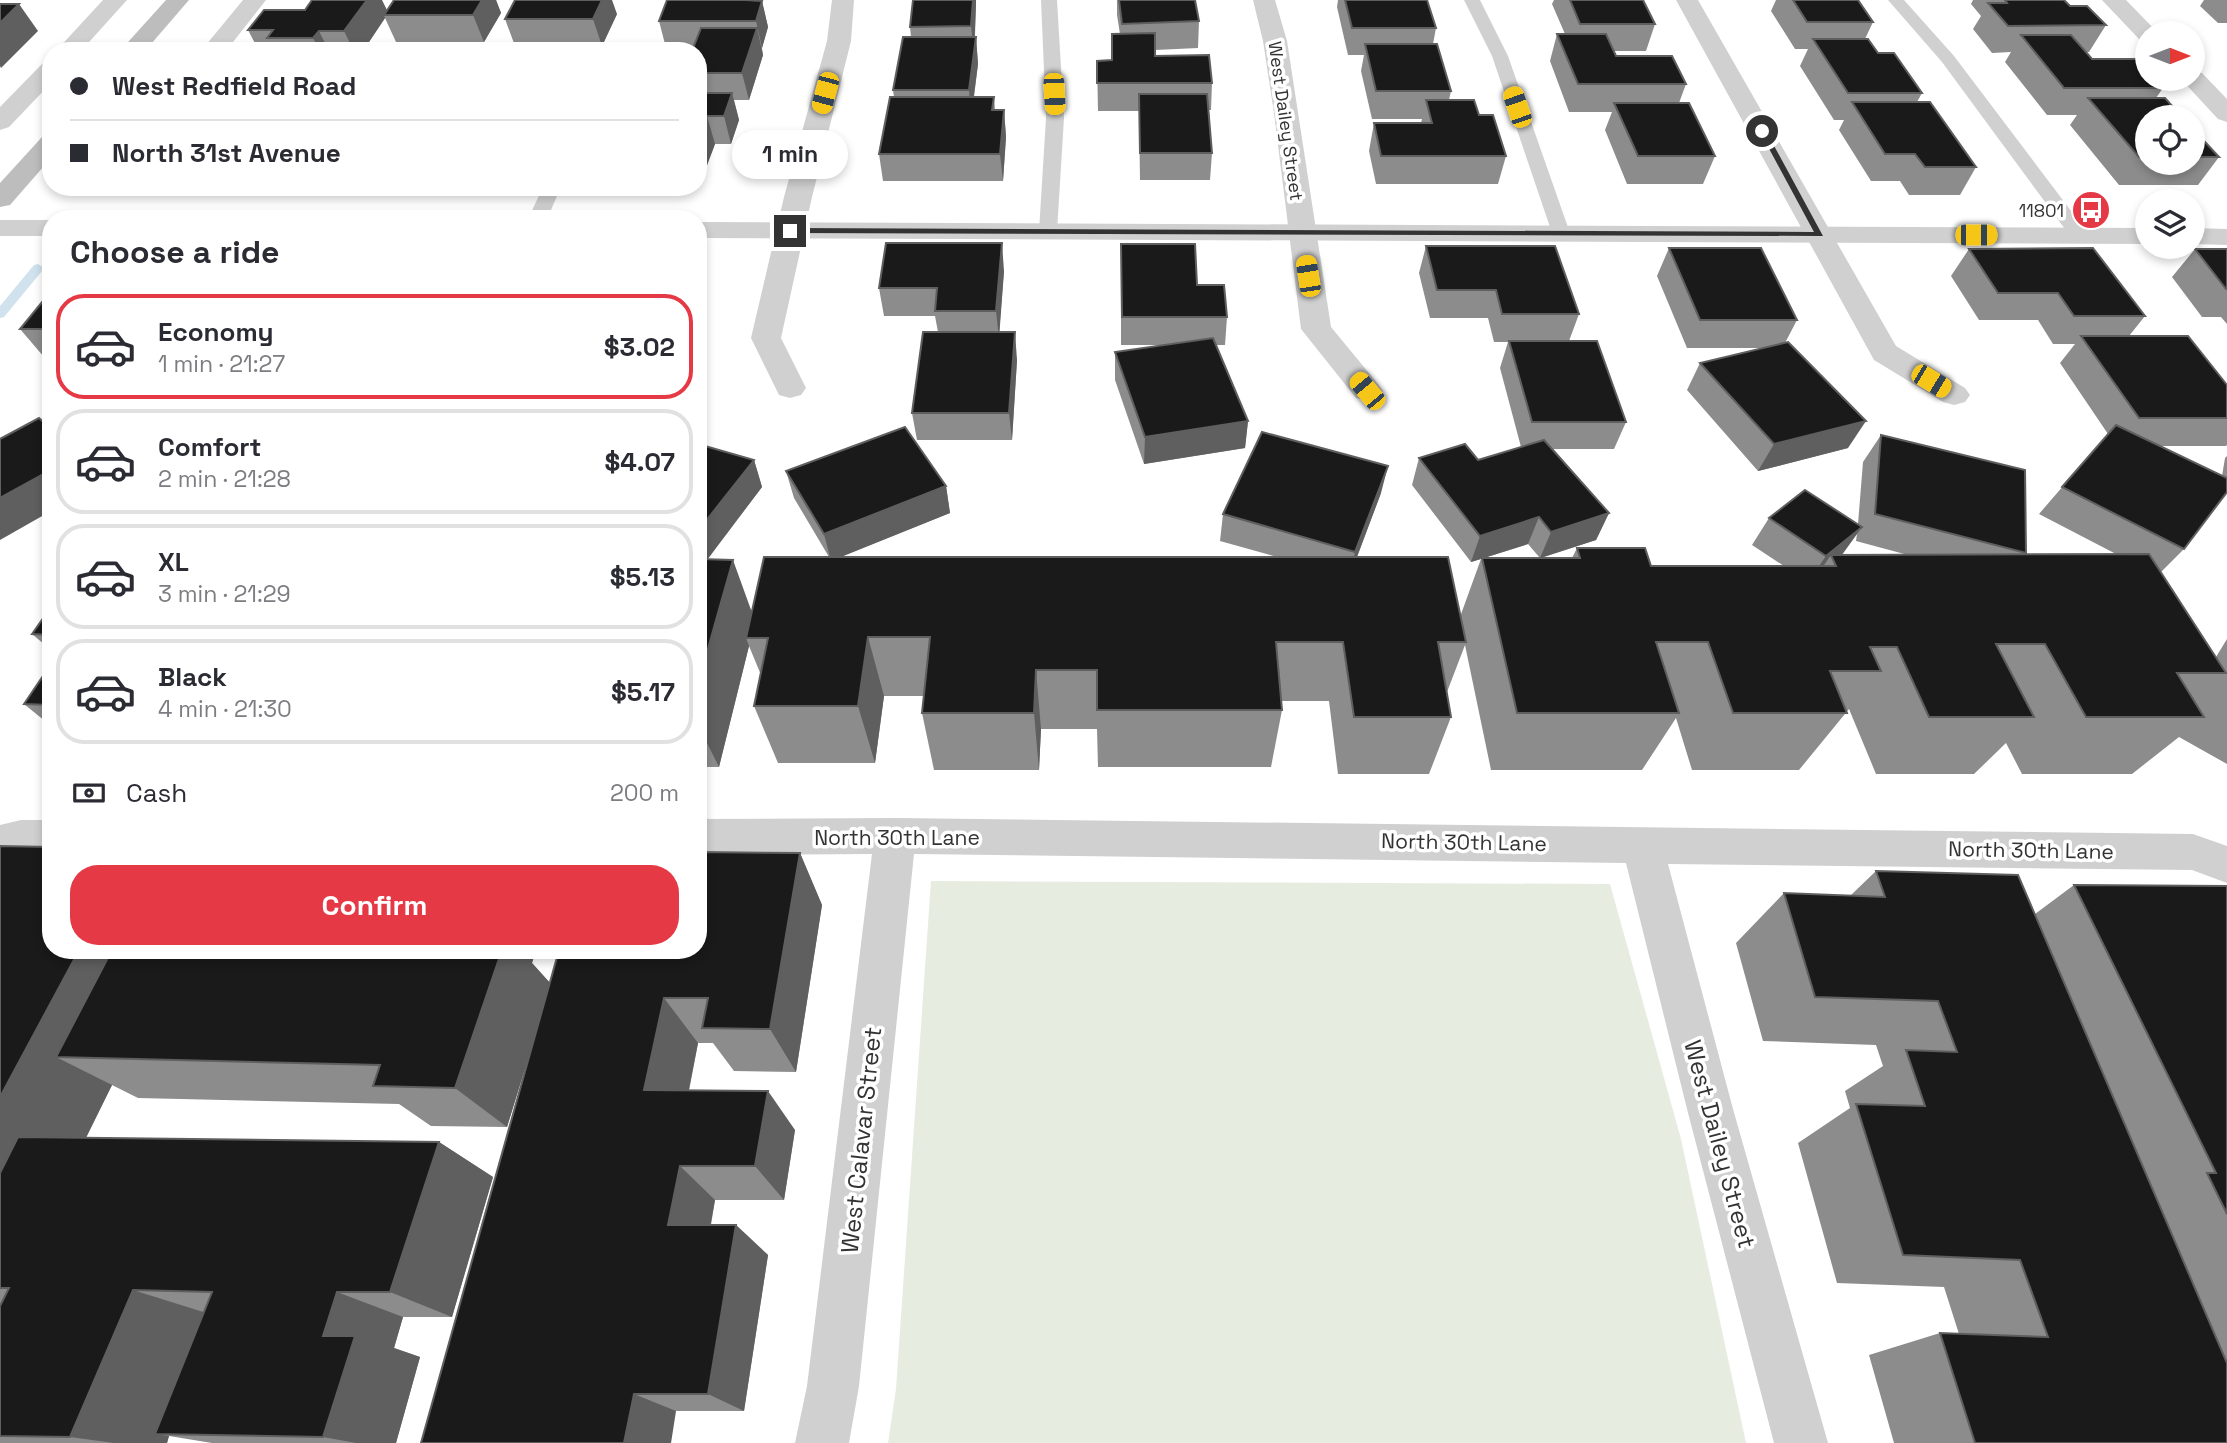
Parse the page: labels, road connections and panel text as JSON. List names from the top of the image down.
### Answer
{
  "streets": {
    "street": ["West Dailey Street", "North 30th Lane", "West Calavar Street"]
  },
  "crossings": [
    ["West Dailey Street", "North 30th Lane"],
    ["North 30th Lane", "West Calavar Street"]
  ],
  "places": {
    "bus stop": ["11801"]
  },
  "north": "right",
  "page": {
    "banner": ["West Redfield Road", "North 31st Avenue"],
    "bubble": "1 min",
    "heading": "Choose a ride",
    "list": [
      {
        "name": "Economy",
        "note": "1 min · 21:27",
        "value": "$3.02"
      },
      {
        "name": "Comfort",
        "note": "2 min · 21:28",
        "value": "$4.07"
      },
      {
        "name": "XL",
        "note": "3 min · 21:29",
        "value": "$5.13"
      },
      {
        "name": "Black",
        "note": "4 min · 21:30",
        "value": "$5.17"
      }
    ],
    "pay": ["Cash", "200 m"],
    "buttons": "Confirm"
  }
}
